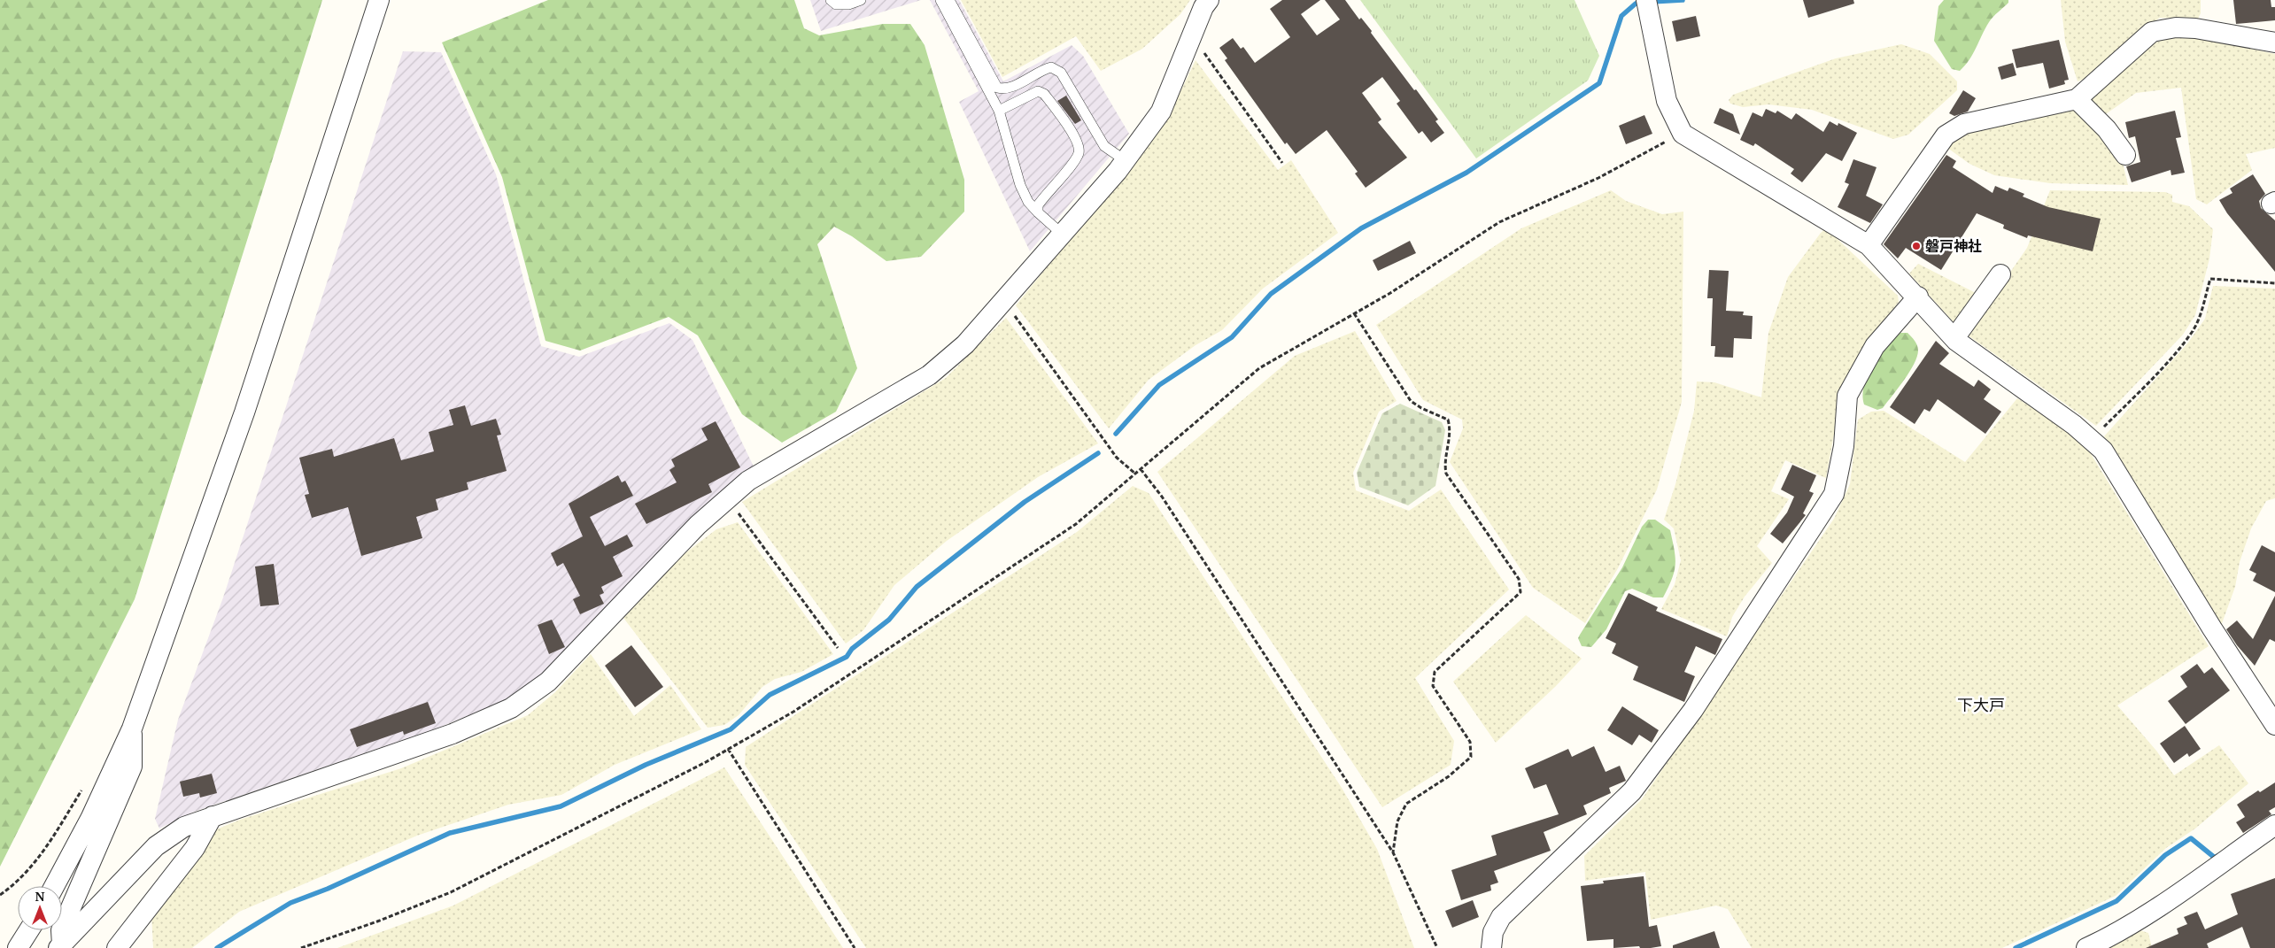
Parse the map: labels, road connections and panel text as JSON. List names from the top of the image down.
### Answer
{
  "districts": ["下大戸"],
  "places": ["磐戸神社"],
  "north": "top"
}
